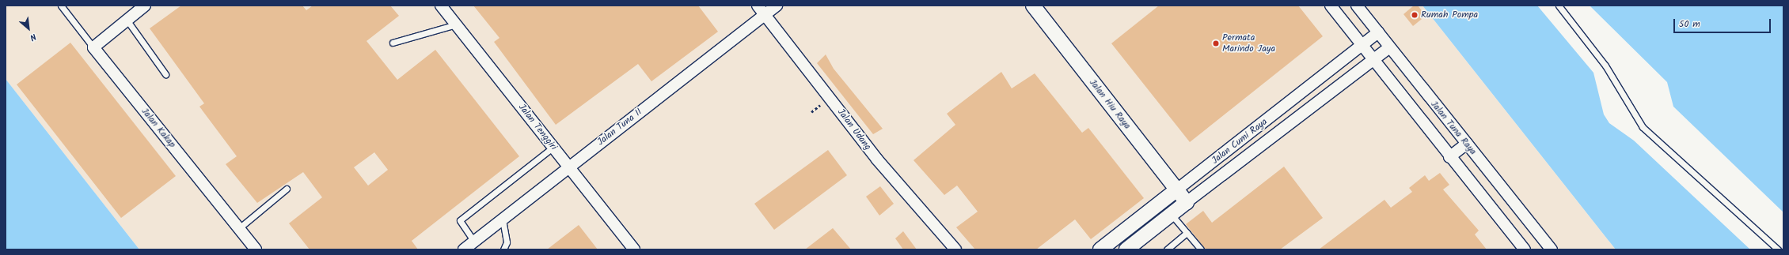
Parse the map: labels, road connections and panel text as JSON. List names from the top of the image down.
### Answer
{
  "streets": {
    "street": [
      "Jalan Hiu Raya",
      "Jalan Tenggiri",
      "Jalan Tuna II",
      "Jalan Kakap",
      "Jalan Tuna Raya",
      "Jalan Udang",
      "Jalan Cumi Raya"
    ]
  },
  "crossings": [
    ["Jalan Hiu Raya", "Jalan Cumi Raya"],
    ["Jalan Tenggiri", "Jalan Tuna II"],
    ["Jalan Tuna II", "Jalan Udang"],
    ["Jalan Tuna Raya", "Jalan Cumi Raya"]
  ],
  "places": ["Rumah Pompa", "Permata Marindo Jaya"],
  "scale_bar": "50 m",
  "north": "bottom right"
}
